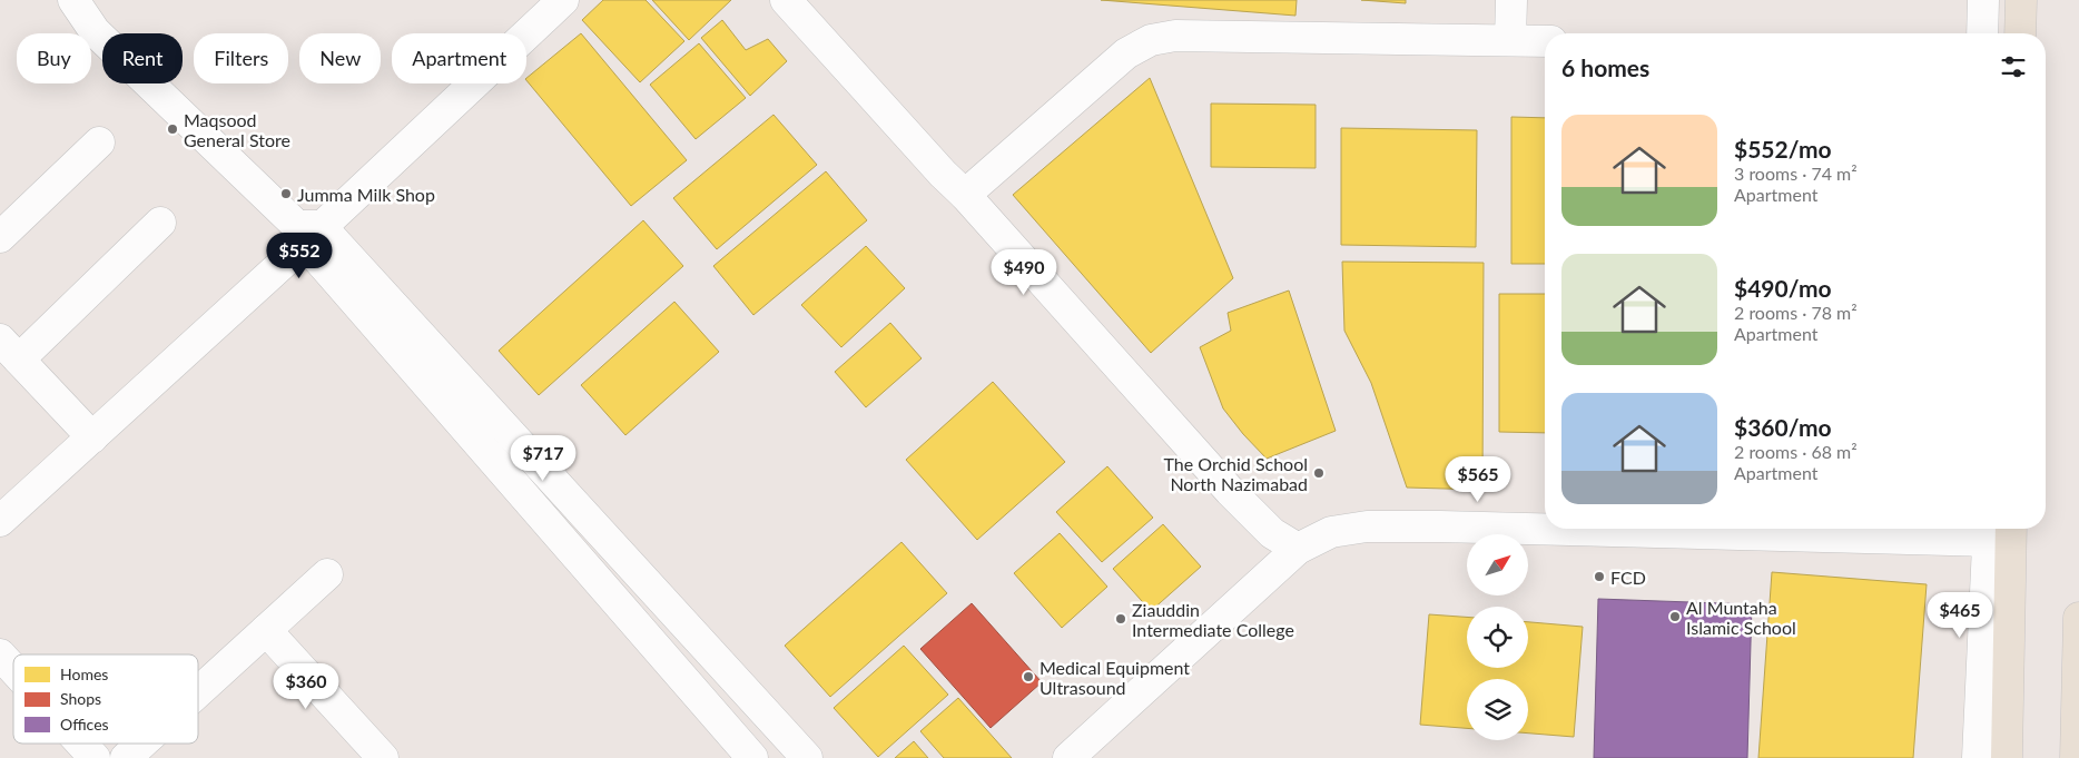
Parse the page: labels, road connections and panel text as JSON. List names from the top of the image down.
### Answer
{
  "places": [
    "Maqsood General Store",
    "Jumma Milk Shop",
    "The Orchid School North Nazimabad",
    "FCD",
    "Al Muntaha Islamic School",
    "Ziauddin Intermediate College",
    "Medical Equipment Ultrasound"
  ],
  "legend": ["Homes", "Shops", "Offices"],
  "north": "top right",
  "page": {
    "chip": [
      "Buy",
      "Rent",
      "Filters",
      "New",
      "Apartment"
    ],
    "heading": "6 homes",
    "list": [
      {
        "name": "$552/mo",
        "note": "3 rooms · 74 m² · Apartment"
      },
      {
        "name": "$490/mo",
        "note": "2 rooms · 78 m² · Apartment"
      },
      {
        "name": "$360/mo",
        "note": "2 rooms · 68 m² · Apartment"
      }
    ],
    "price": [
      "$552",
      "$490",
      "$717",
      "$565",
      "$465",
      "$360"
    ]
  }
}
